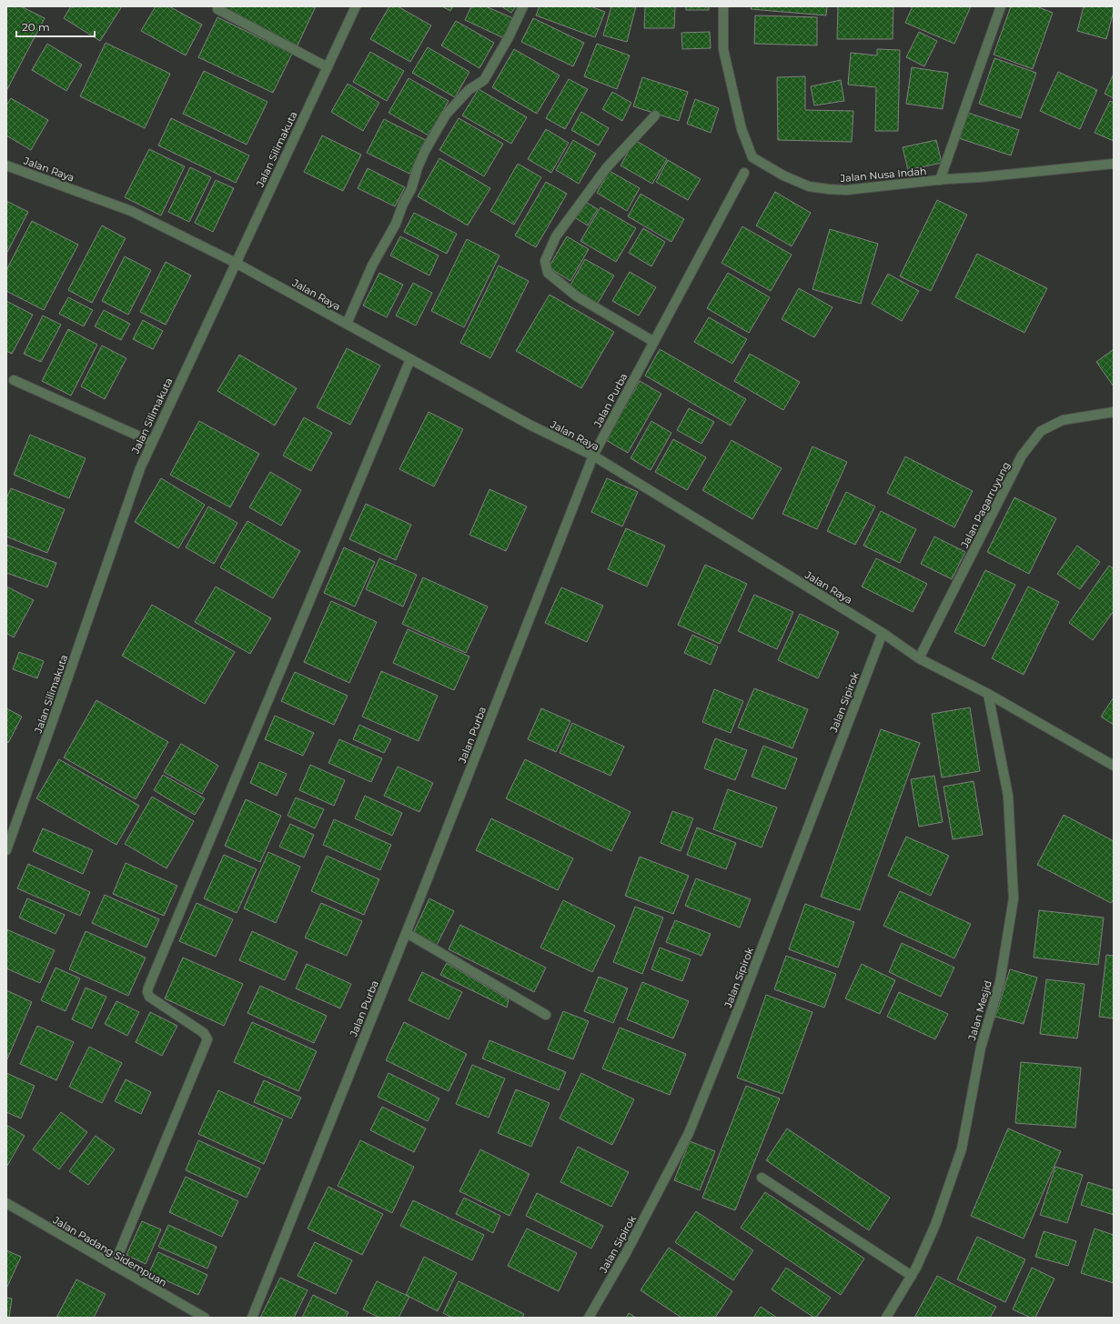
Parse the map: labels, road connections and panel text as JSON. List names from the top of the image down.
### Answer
{
  "streets": {
    "street": [
      "Jalan Silimakuta",
      "Jalan Raya",
      "Jalan Nusa Indah",
      "Jalan Purba",
      "Jalan Pagarruyung",
      "Jalan Sipirok",
      "Jalan Mesjid",
      "Jalan Padang Sidempuan"
    ]
  },
  "crossings": [
    ["Jalan Silimakuta", "Jalan Raya"],
    ["Jalan Raya", "Jalan Purba"],
    ["Jalan Raya", "Jalan Pagarruyung"],
    ["Jalan Raya", "Jalan Sipirok"],
    ["Jalan Raya", "Jalan Mesjid"]
  ],
  "scale_bar": "20 m"
}
